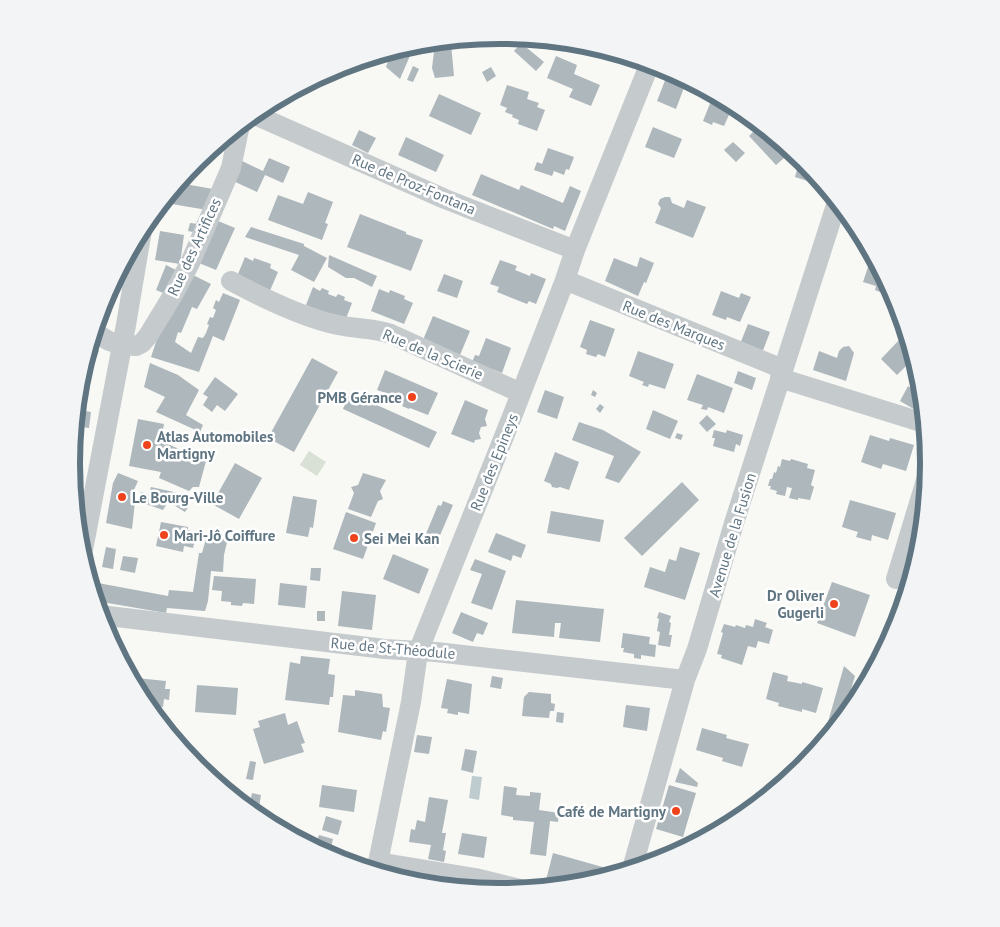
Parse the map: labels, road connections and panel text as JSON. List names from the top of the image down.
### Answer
{
  "streets": {
    "street": [
      "Rue de Proz-Fontana",
      "Rue des Artifices",
      "Rue des Marques",
      "Rue de la Scierie",
      "Rue des Epineys",
      "Avenue de la Fusion",
      "Rue de St-Théodule"
    ]
  },
  "crossings": [
    ["Rue de Proz-Fontana", "Rue des Epineys"],
    ["Rue des Marques", "Rue des Epineys"],
    ["Rue des Marques", "Avenue de la Fusion"],
    ["Rue de la Scierie", "Rue des Epineys"],
    ["Rue des Epineys", "Rue de St-Théodule"],
    ["Avenue de la Fusion", "Rue de St-Théodule"]
  ],
  "places": [
    "PMB Gérance",
    "Atlas Automobiles Martigny",
    "Le Bourg-Ville",
    "Mari-Jô Coiffure",
    "Sei Mei Kan",
    "Dr Oliver Gugerli",
    "Café de Martigny"
  ]
}
